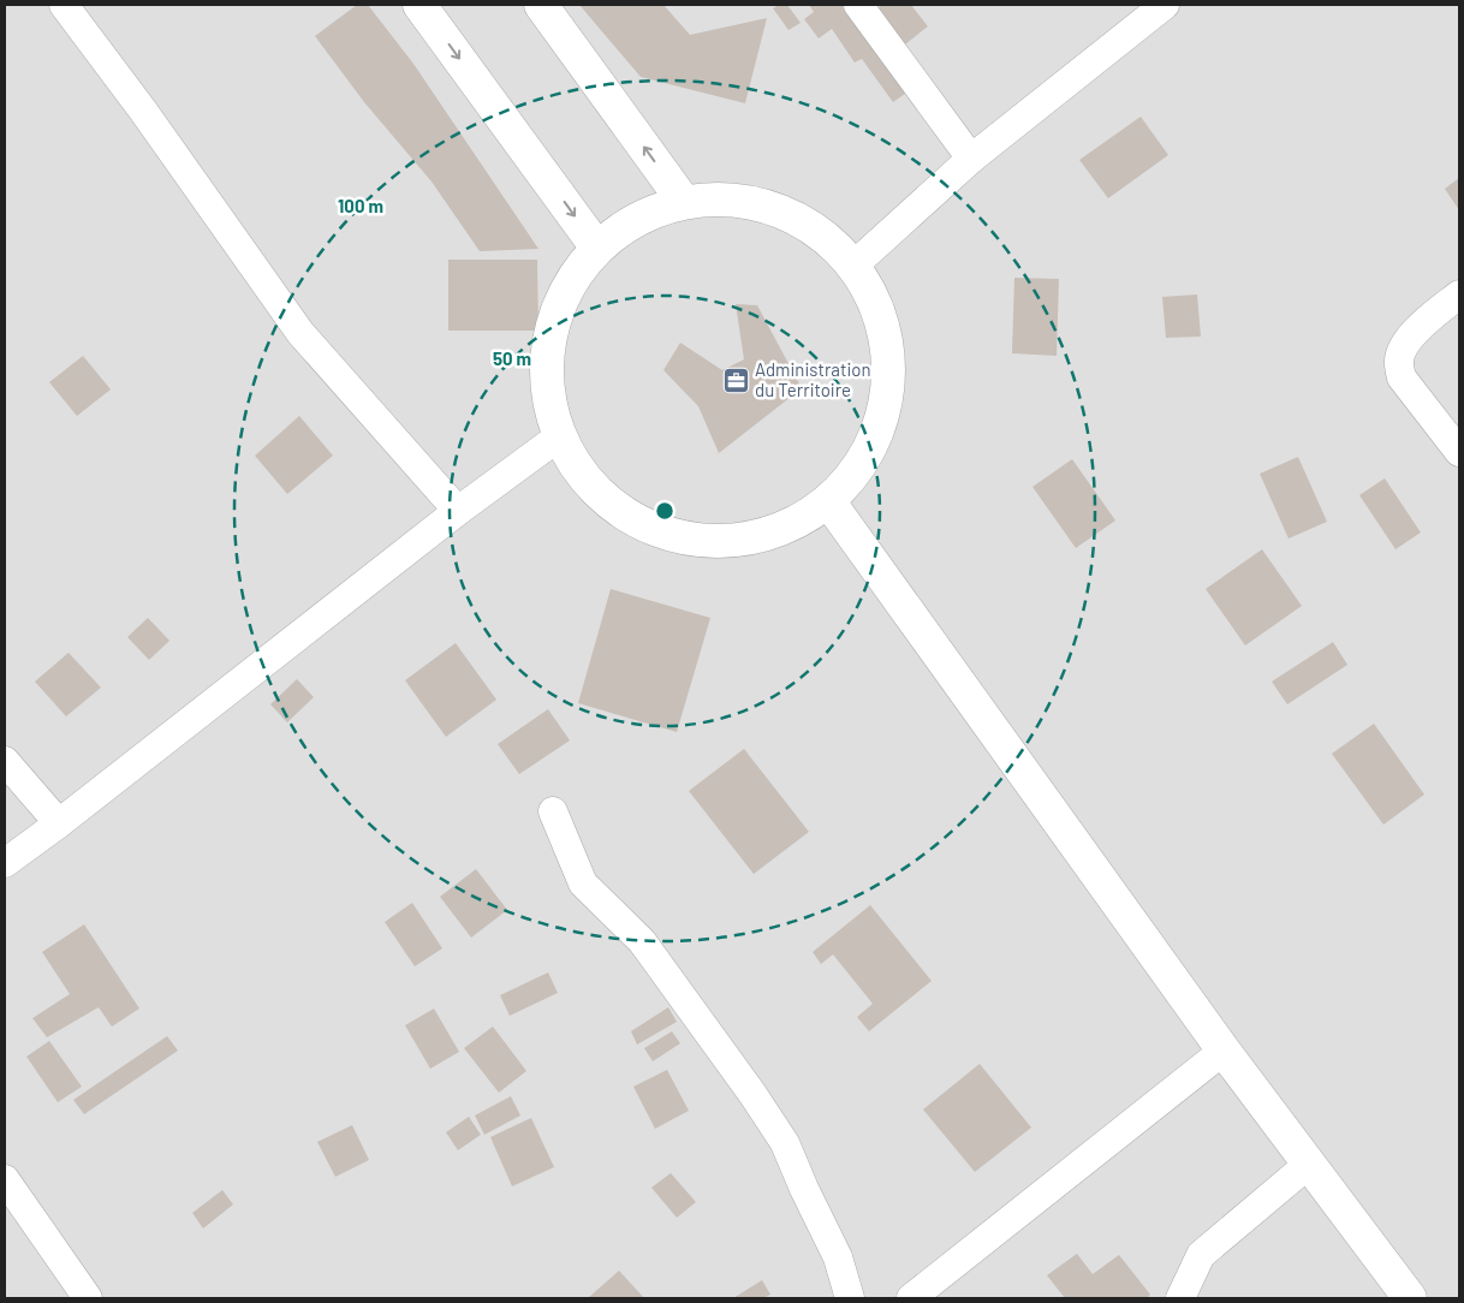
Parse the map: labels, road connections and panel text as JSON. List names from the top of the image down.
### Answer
{
  "places": {
    "office": ["Administration du Territoire"]
  },
  "rings": ["100 m", "50 m"]
}
